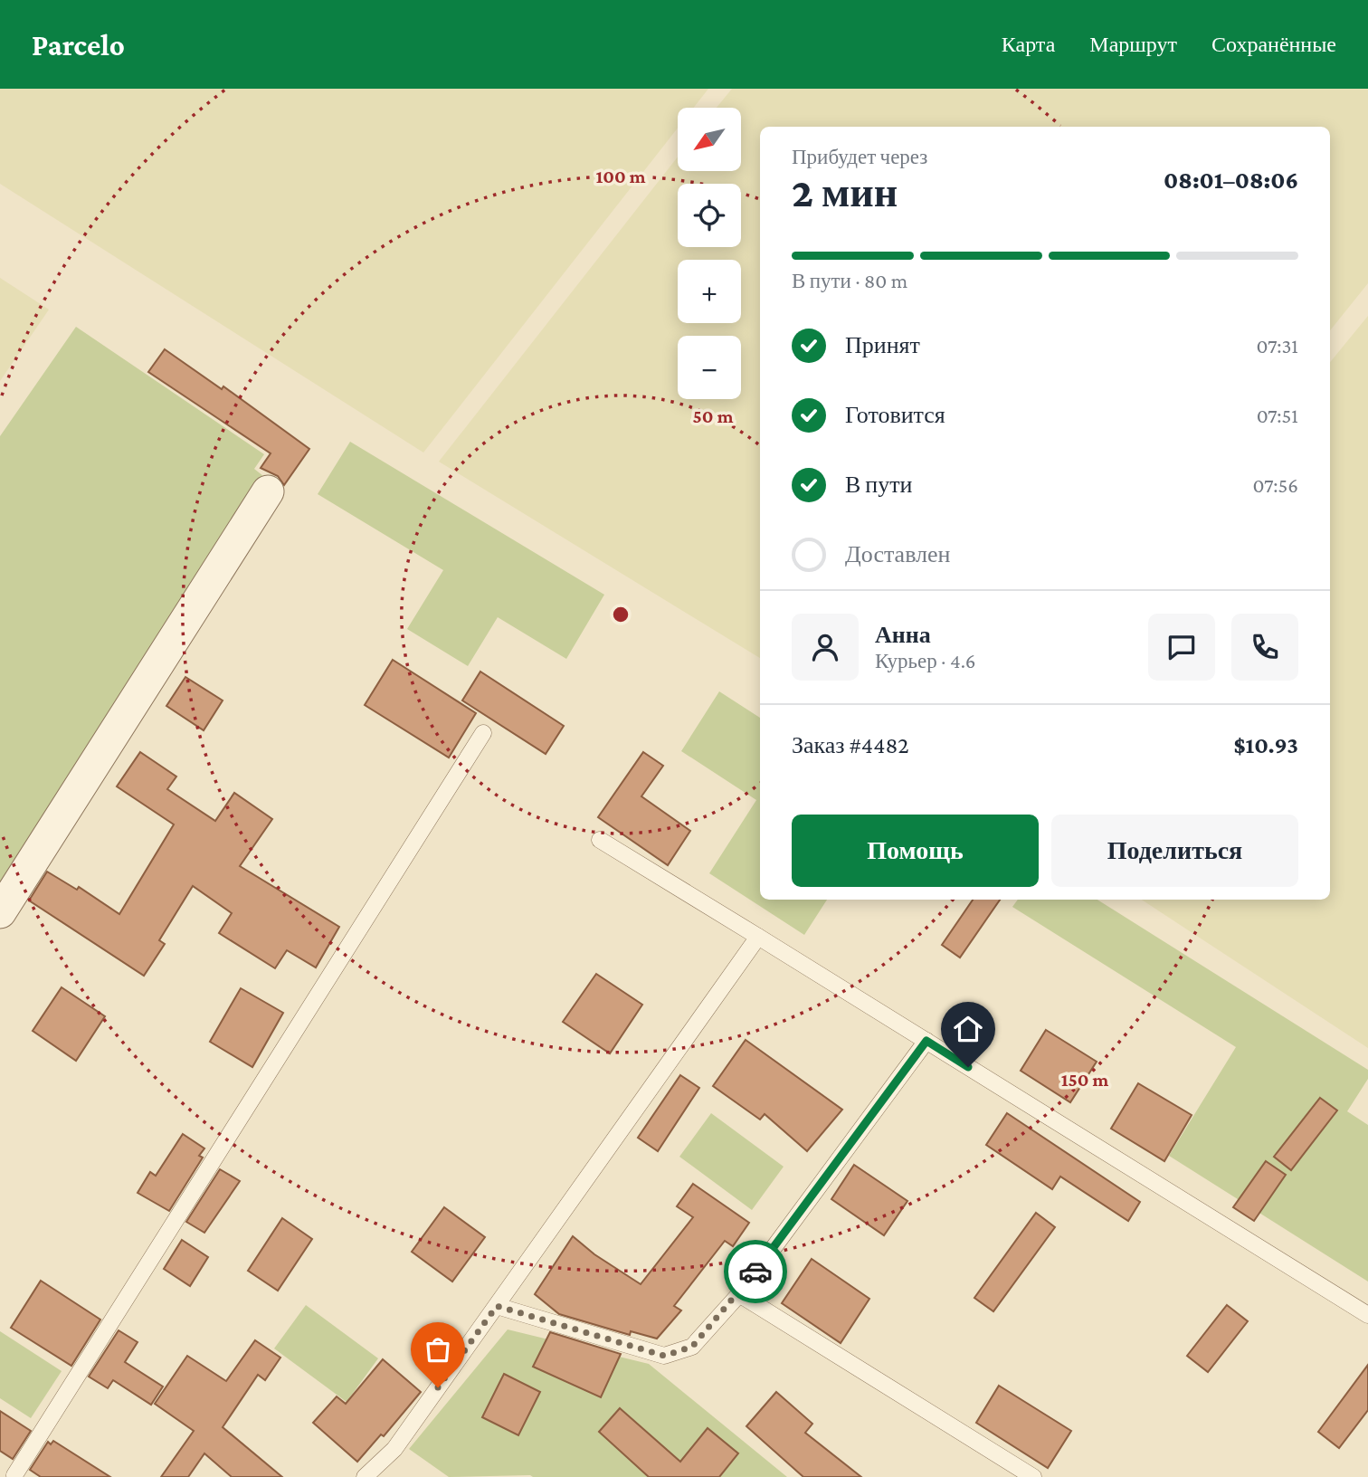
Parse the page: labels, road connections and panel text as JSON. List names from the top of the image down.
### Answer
{
  "north": "bottom left",
  "page": {
    "header": "Parcelo",
    "nav": ["Карта", "Маршрут", "Сохранённые"],
    "map_buttons": ["+", "−"],
    "heading": ["2 мин", "Прибудет через", "08:01–08:06"],
    "panel": [
      "Анна",
      "Курьер · 4.6",
      "Заказ #4482",
      "$10.93"
    ],
    "bar": "В пути · 80 m",
    "list": [
      ["Принят", "07:31"],
      ["Готовится", "07:51"],
      ["В пути", "07:56"],
      "Доставлен"
    ],
    "buttons": ["Помощь", "Поделиться"]
  },
  "rings": ["100 m", "50 m", "150 m"]
}
